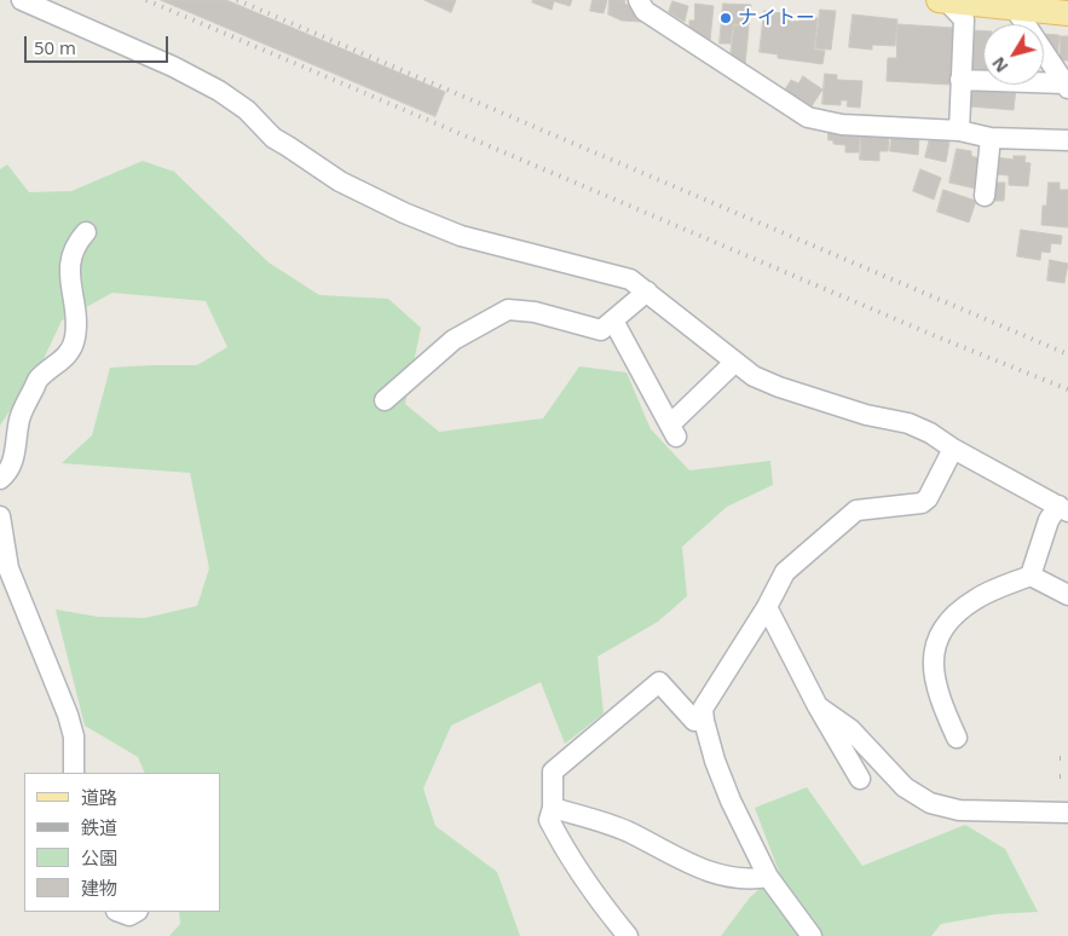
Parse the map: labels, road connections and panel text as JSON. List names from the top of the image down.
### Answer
{
  "places": ["ナイトー"],
  "legend": [
    "道路",
    "鉄道",
    "公園",
    "建物"
  ],
  "scale_bar": "50 m",
  "north": "bottom left"
}
